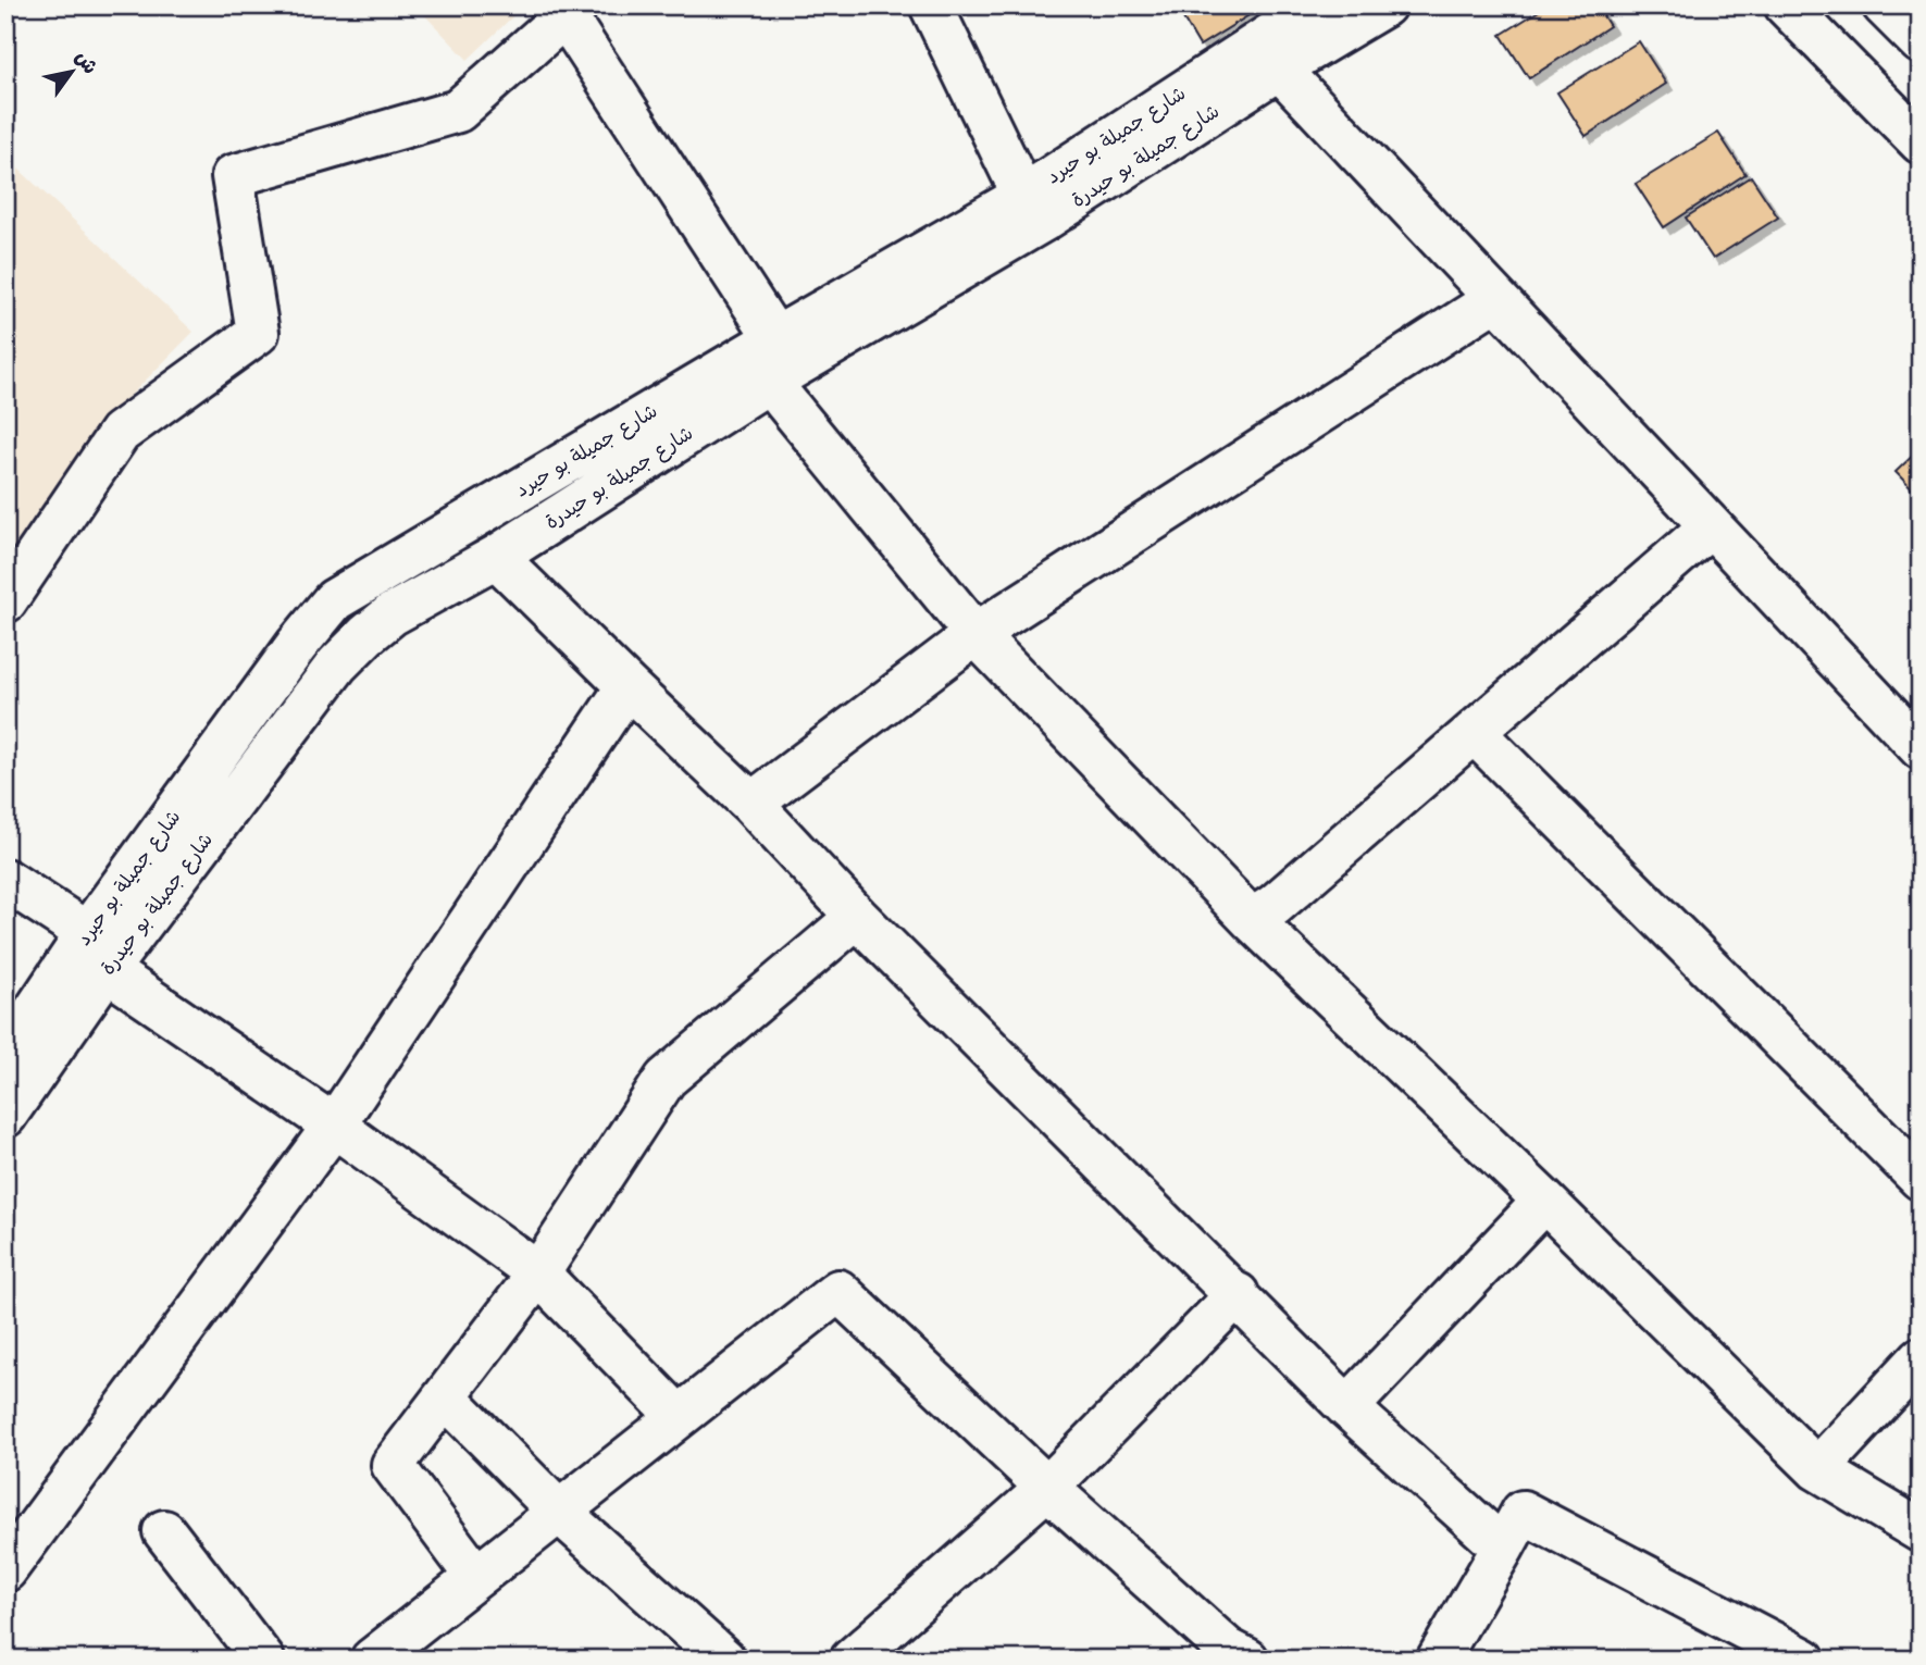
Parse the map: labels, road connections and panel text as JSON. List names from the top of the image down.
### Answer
{
  "streets": {
    "street": ["شارع جميلة بو حيرد", "شارع جميلة بو حيدرة"]
  },
  "north": "top right"
}
